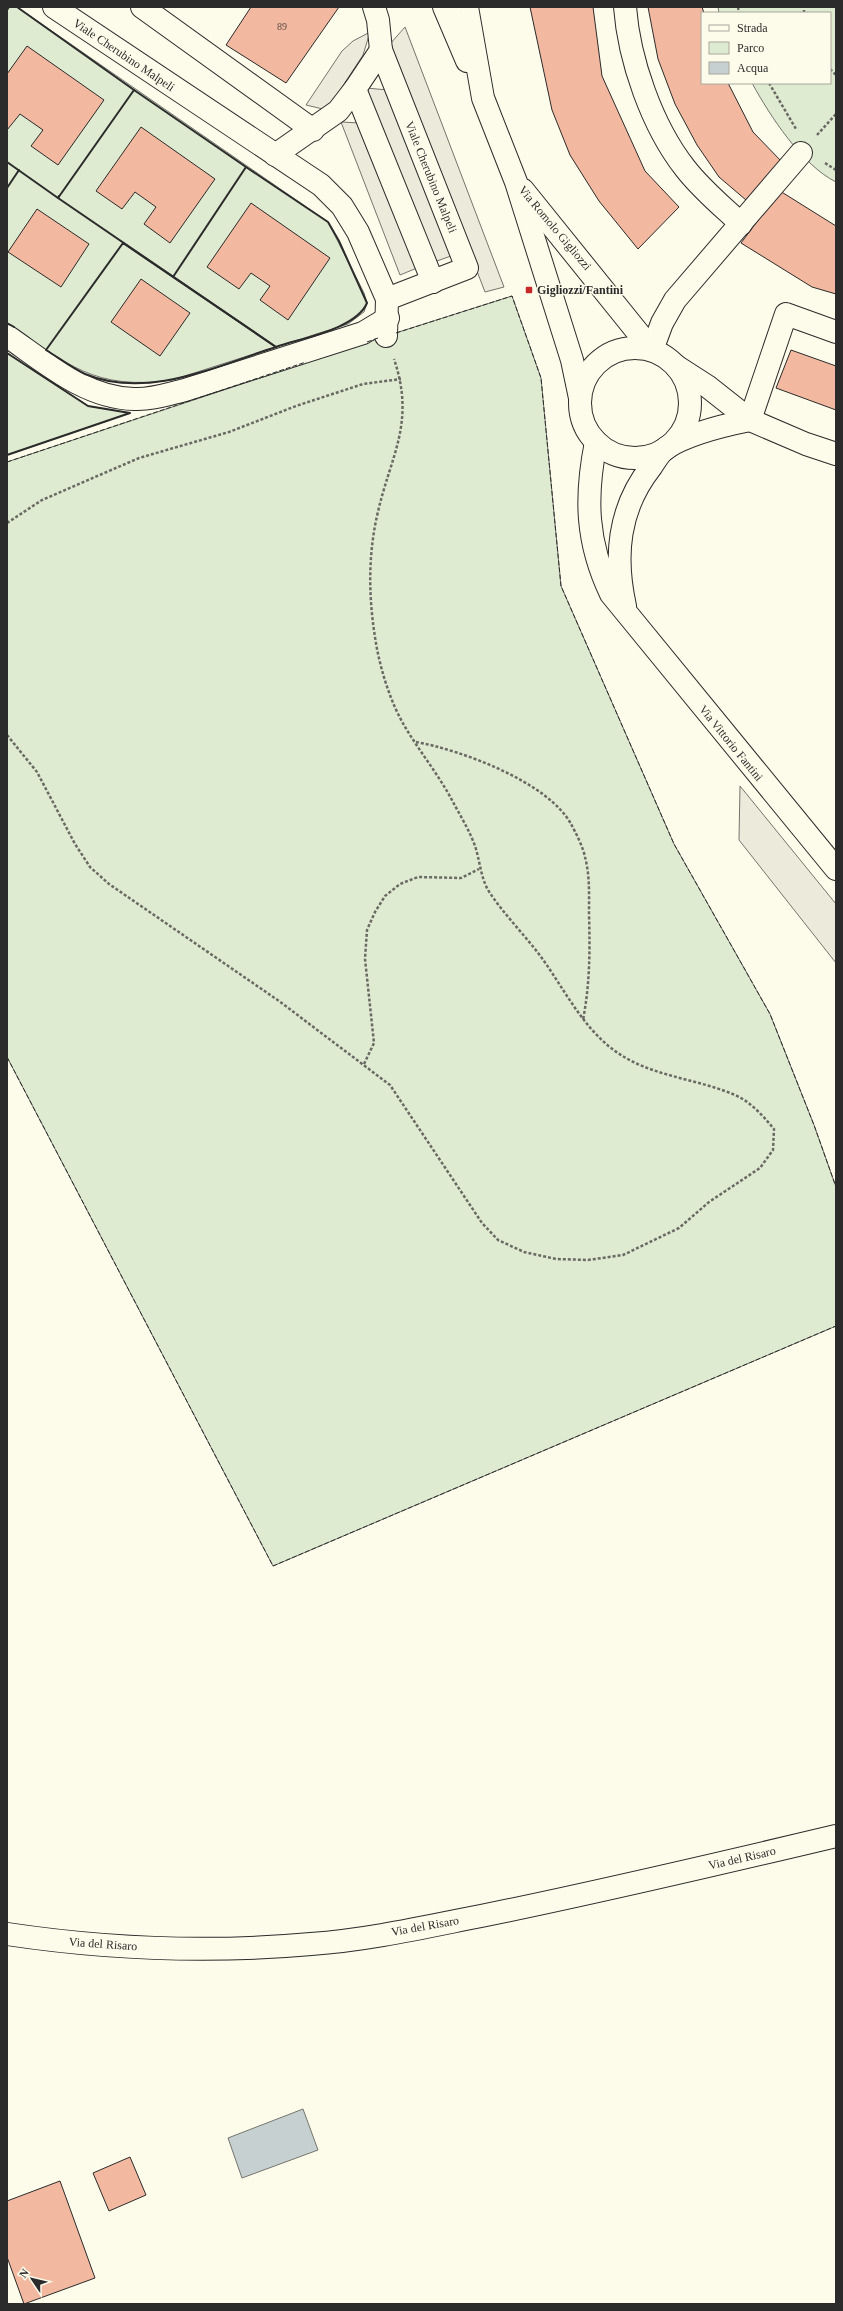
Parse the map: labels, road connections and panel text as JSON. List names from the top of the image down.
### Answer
{
  "streets": {
    "street": [
      "Viale Cherubino Malpeli",
      "Via Romolo Gigliozzi",
      "Via Vittorio Fantini",
      "Via del Risaro"
    ]
  },
  "crossings": [
    ["Via Romolo Gigliozzi", "Via Vittorio Fantini"]
  ],
  "places": {
    "transit": ["Gigliozzi/Fantini"]
  },
  "house_numbers": ["89"],
  "legend": ["Strada", "Parco", "Acqua"],
  "north": "top left"
}
